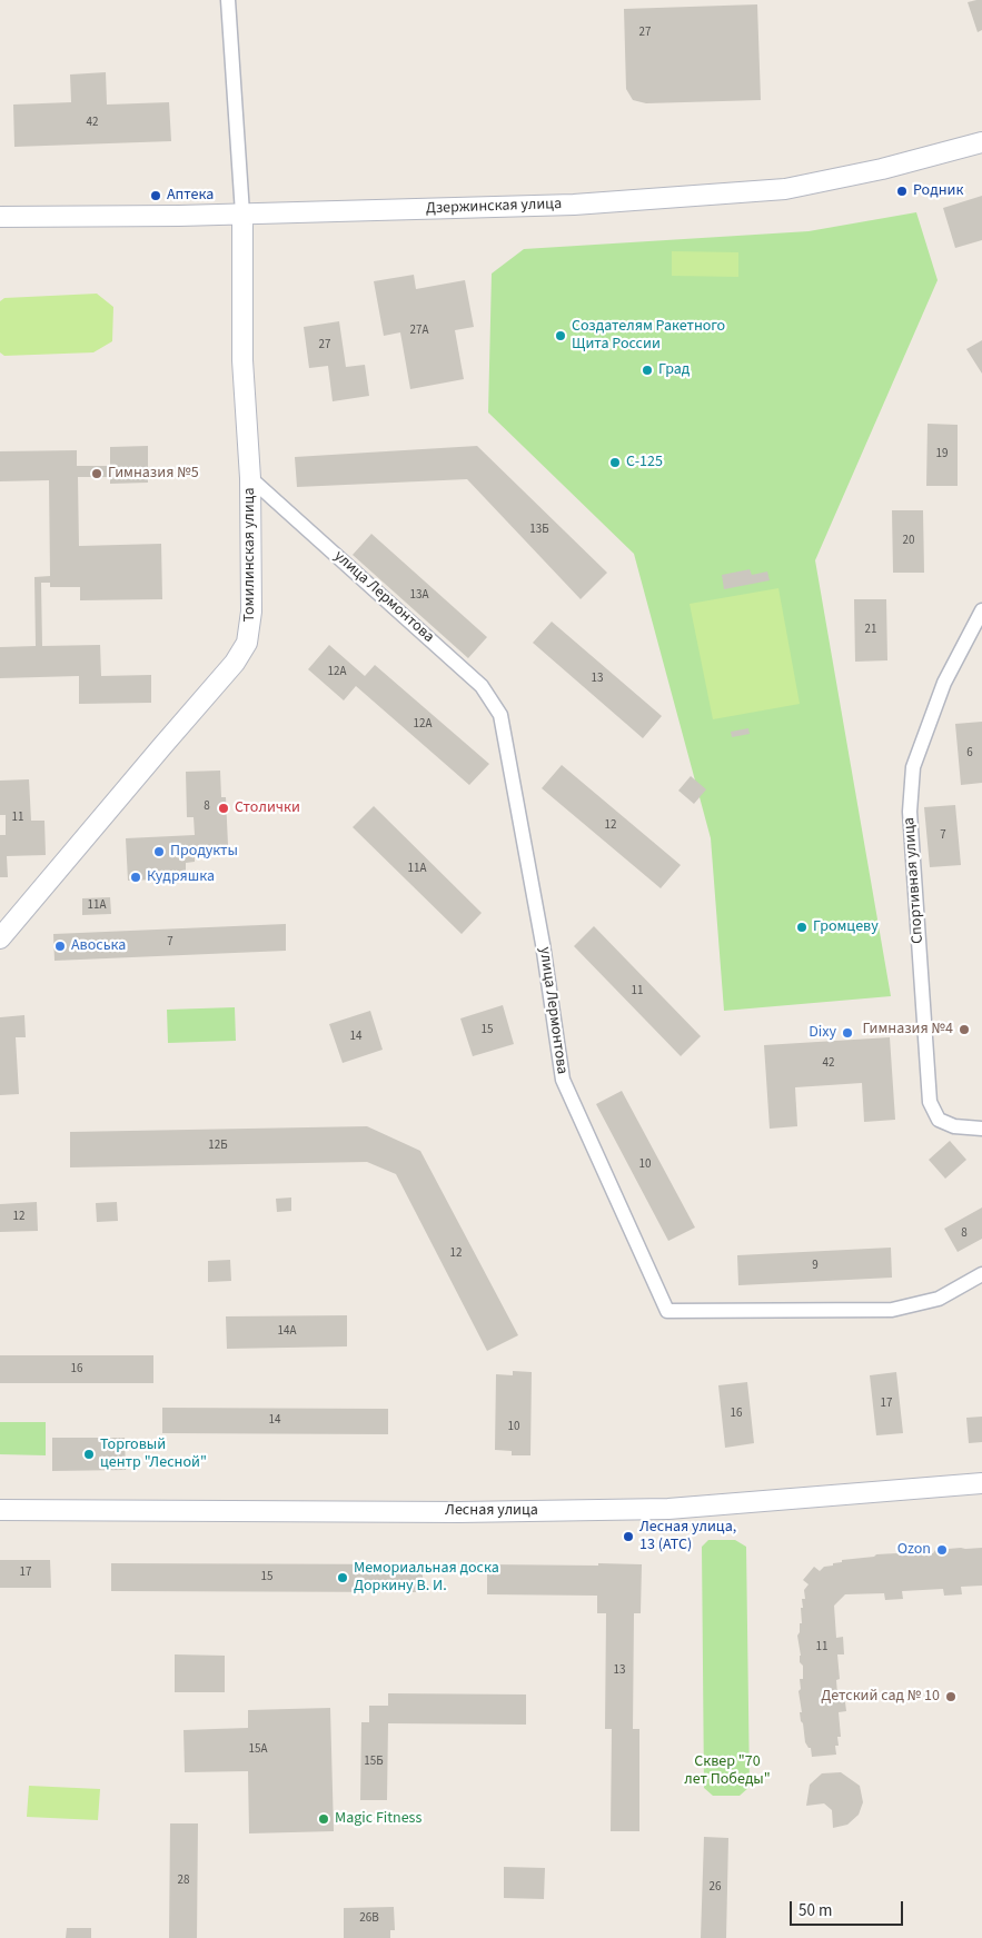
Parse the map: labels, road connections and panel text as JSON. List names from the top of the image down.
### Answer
{
  "streets": {
    "street": [
      "Дзержинская улица",
      "Томилинская улица",
      "улица Лермонтова",
      "Спортивная улица",
      "Лесная улица"
    ]
  },
  "crossings": [
    ["Дзержинская улица", "Томилинская улица"],
    ["Томилинская улица", "улица Лермонтова"]
  ],
  "parks": ["Сквер \"70 лет Победы\""],
  "places": [
    "Родник",
    "Аптека",
    "Создателям Ракетного Щита России",
    "Град",
    "С-125",
    "Гимназия №5",
    "Столички",
    "Продукты",
    "Кудряшка",
    "Громцеву",
    "Авоська",
    "Гимназия №4",
    "Dixy",
    "Торговый центр \"Лесной\"",
    "Лесная улица, 13 (АТС)",
    "Ozon",
    "Мемориальная доска Доркину В. И.",
    "Детский сад № 10",
    "Magic Fitness"
  ],
  "house_numbers": [
    "27",
    "42",
    "27А",
    "27",
    "19",
    "13Б",
    "20",
    "13А",
    "21",
    "12А",
    "13",
    "12А",
    "6",
    "8",
    "11",
    "12",
    "7",
    "11А",
    "11А",
    "7",
    "11",
    "15",
    "14",
    "42",
    "12Б",
    "10",
    "12",
    "8",
    "12",
    "9",
    "14А",
    "16",
    "17",
    "16",
    "14",
    "10",
    "17",
    "15",
    "11",
    "13",
    "15А",
    "15Б",
    "28",
    "26",
    "26В"
  ],
  "scale_bar": "50 m"
}
